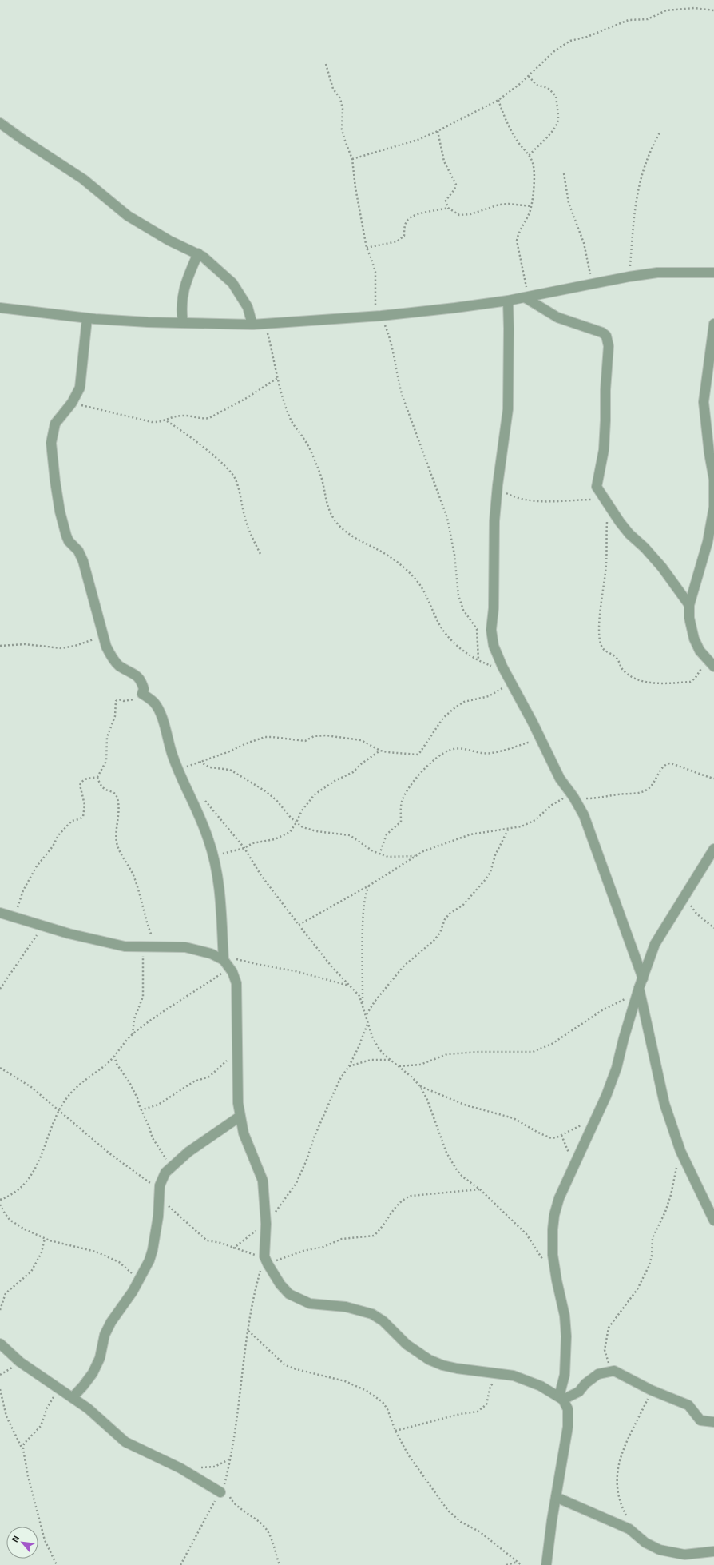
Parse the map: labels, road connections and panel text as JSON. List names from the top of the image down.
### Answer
{
  "north": "top left"
}
